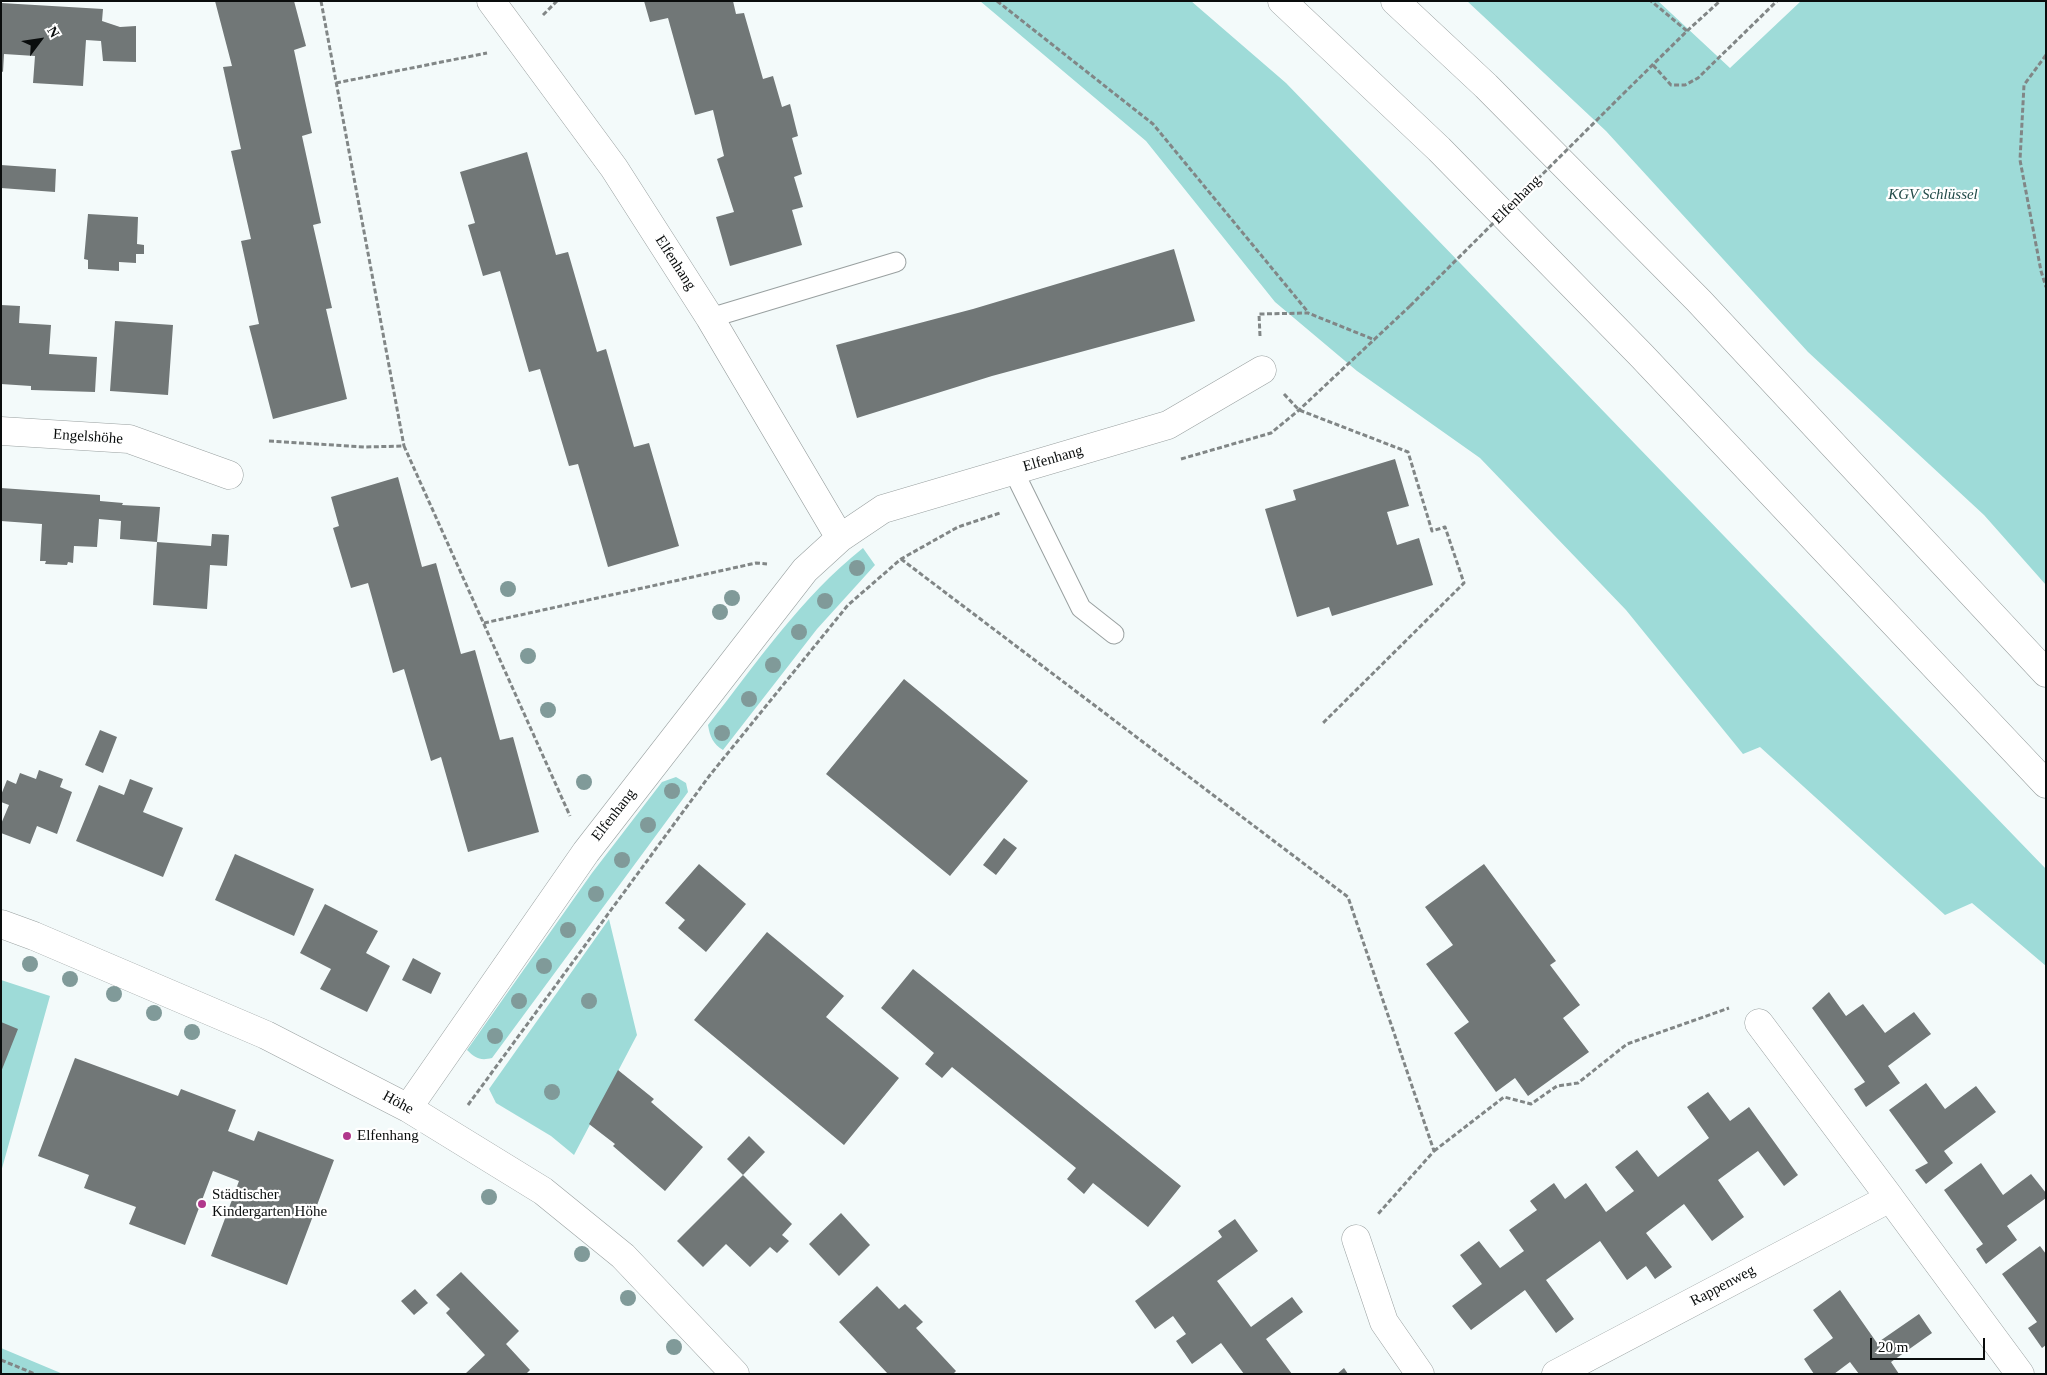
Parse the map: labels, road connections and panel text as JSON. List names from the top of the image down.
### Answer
{
  "streets": {
    "main road": [
      "Elfenhang",
      "Engelshöhe",
      "Höhe",
      "Rappenweg"
    ]
  },
  "crossings": [
    ["Elfenhang", "Höhe"]
  ],
  "parks": ["KGV Schlüssel"],
  "places": ["Elfenhang", "Städtischer Kindergarten Höhe"],
  "scale_bar": "20 m",
  "north": "top right"
}
